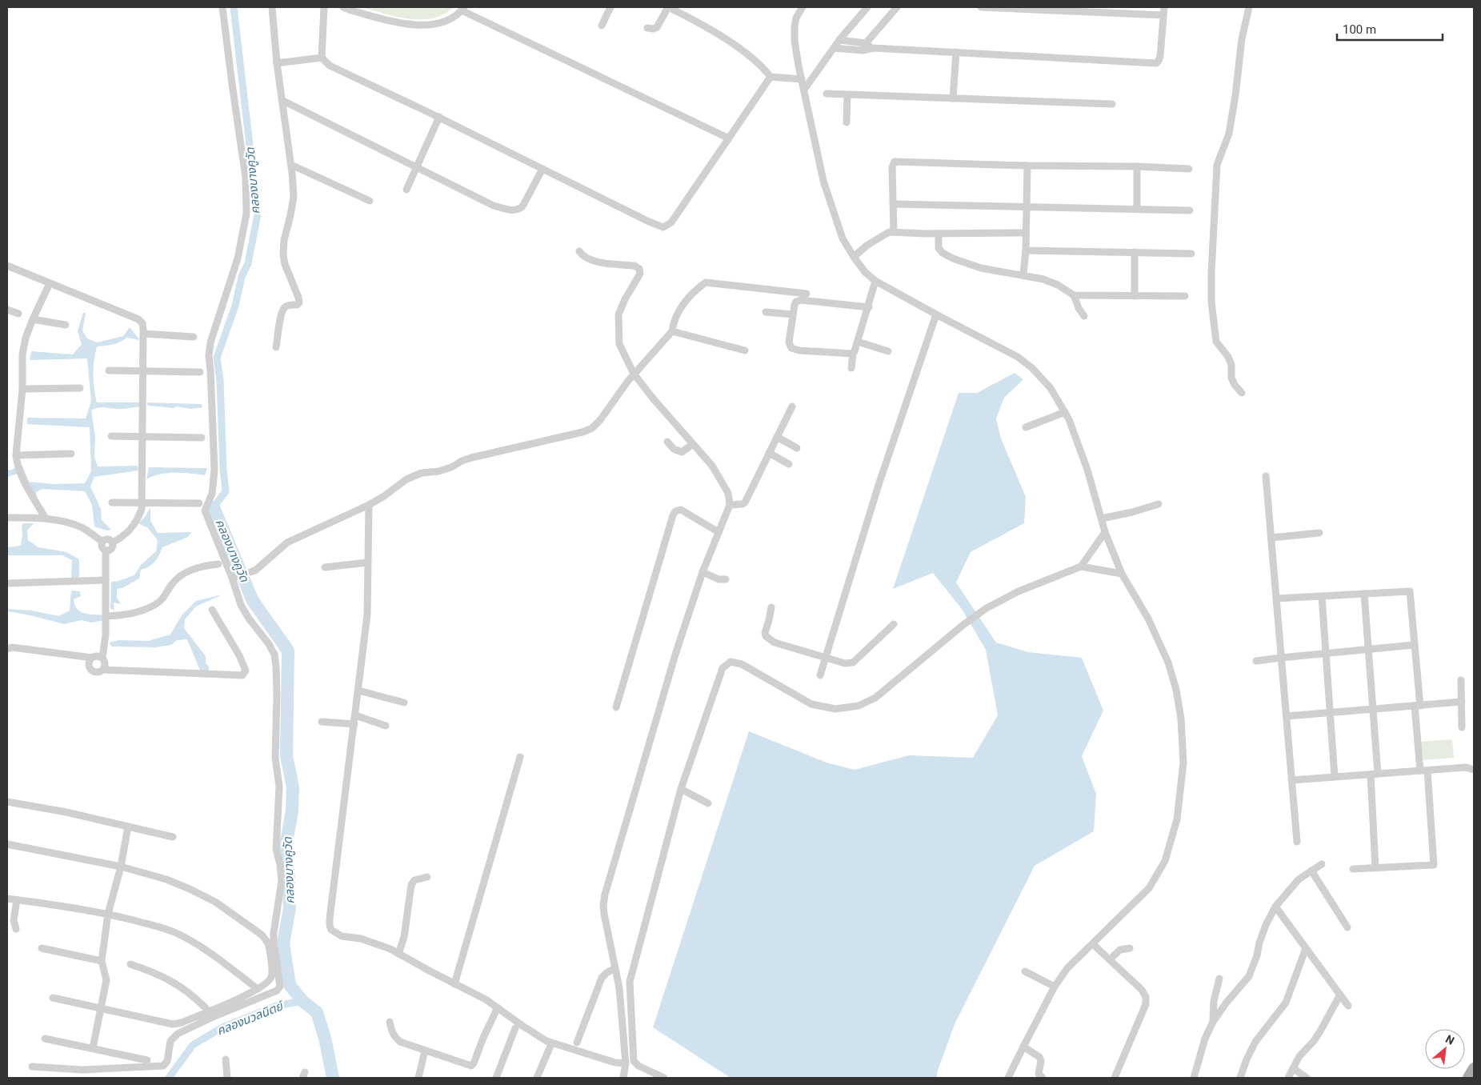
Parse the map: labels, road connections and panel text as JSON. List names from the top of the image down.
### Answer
{
  "water": ["คลองบางคูวัด", "คลองนวลนิตย์"],
  "scale_bar": "100 m",
  "north": "top right"
}
